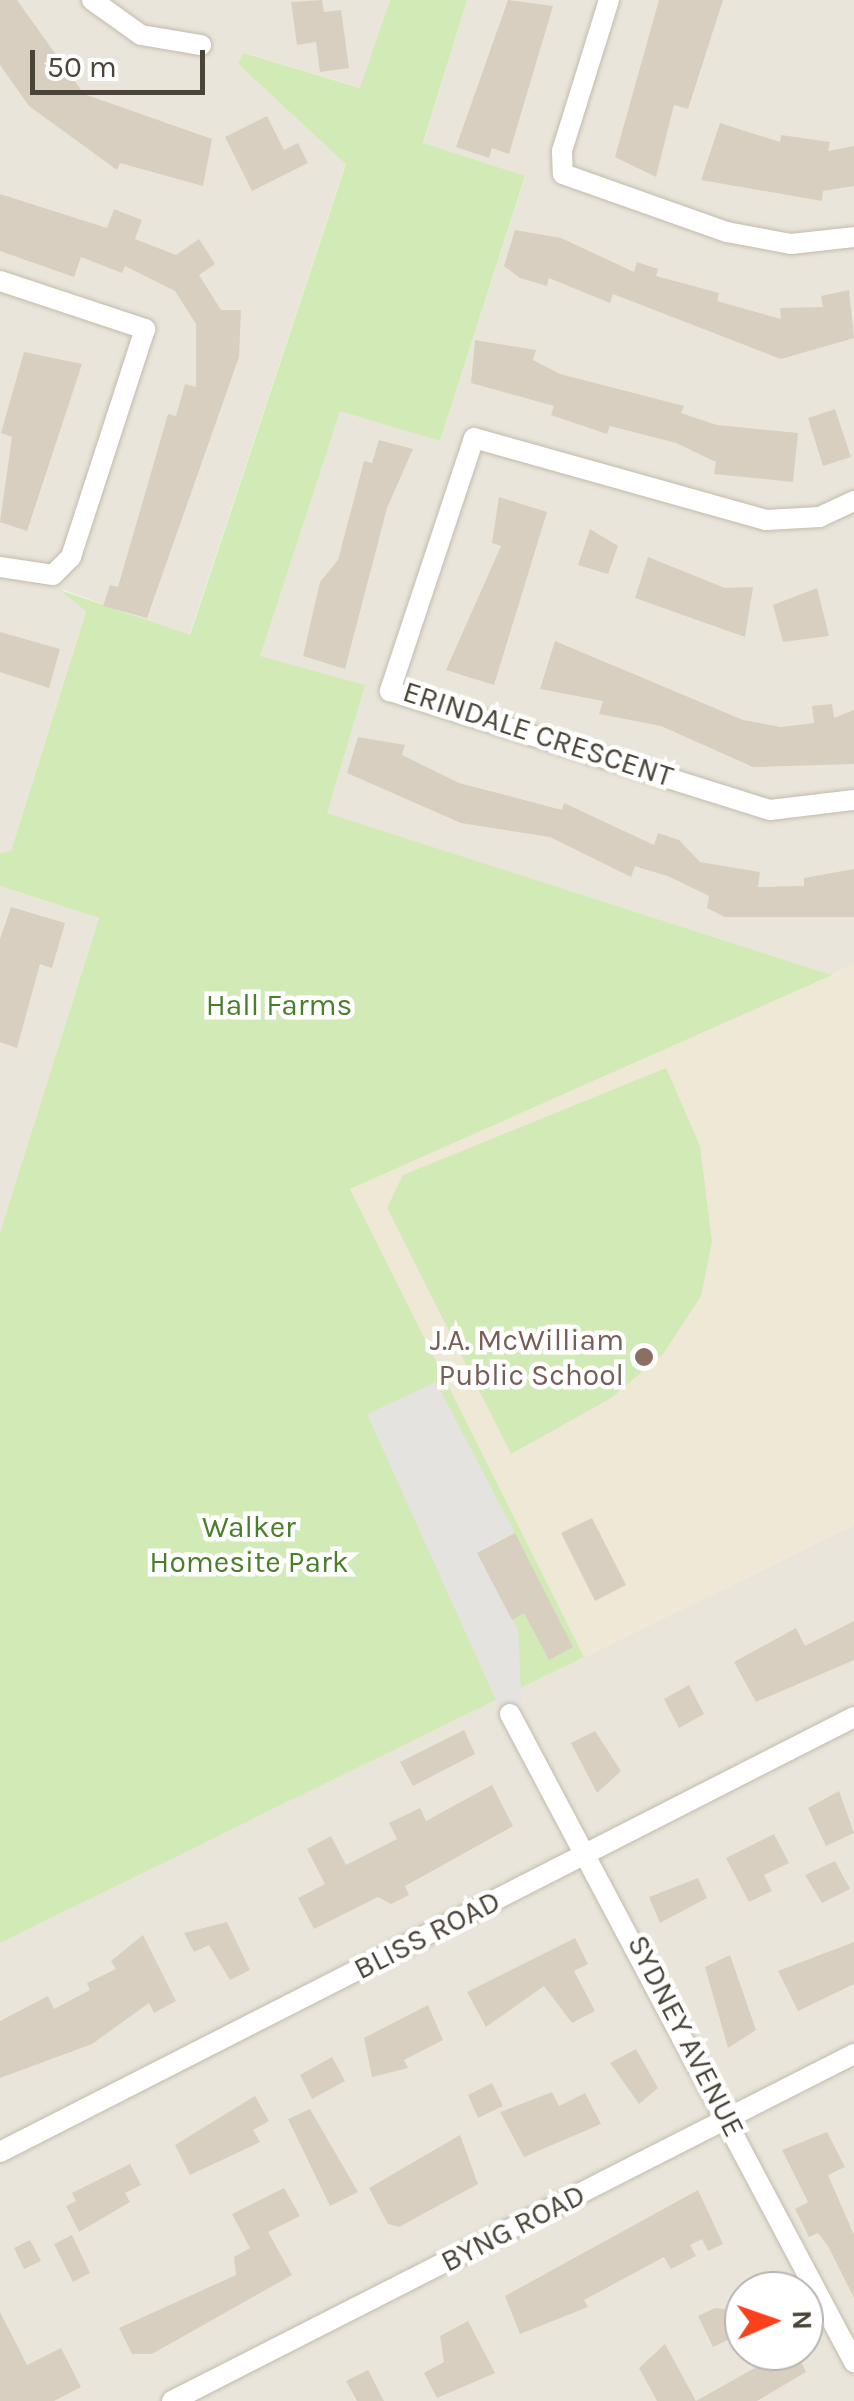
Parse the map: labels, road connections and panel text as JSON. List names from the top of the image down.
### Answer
{
  "streets": {
    "street": [
      "ERINDALE CRESCENT",
      "BLISS ROAD",
      "SYDNEY AVENUE",
      "BYNG ROAD"
    ]
  },
  "crossings": [
    ["BLISS ROAD", "SYDNEY AVENUE"],
    ["SYDNEY AVENUE", "BYNG ROAD"]
  ],
  "parks": ["Hall Farms", "Walker Homesite Park"],
  "places": ["J.A. McWilliam Public School"],
  "scale_bar": "50 m",
  "north": "right"
}
